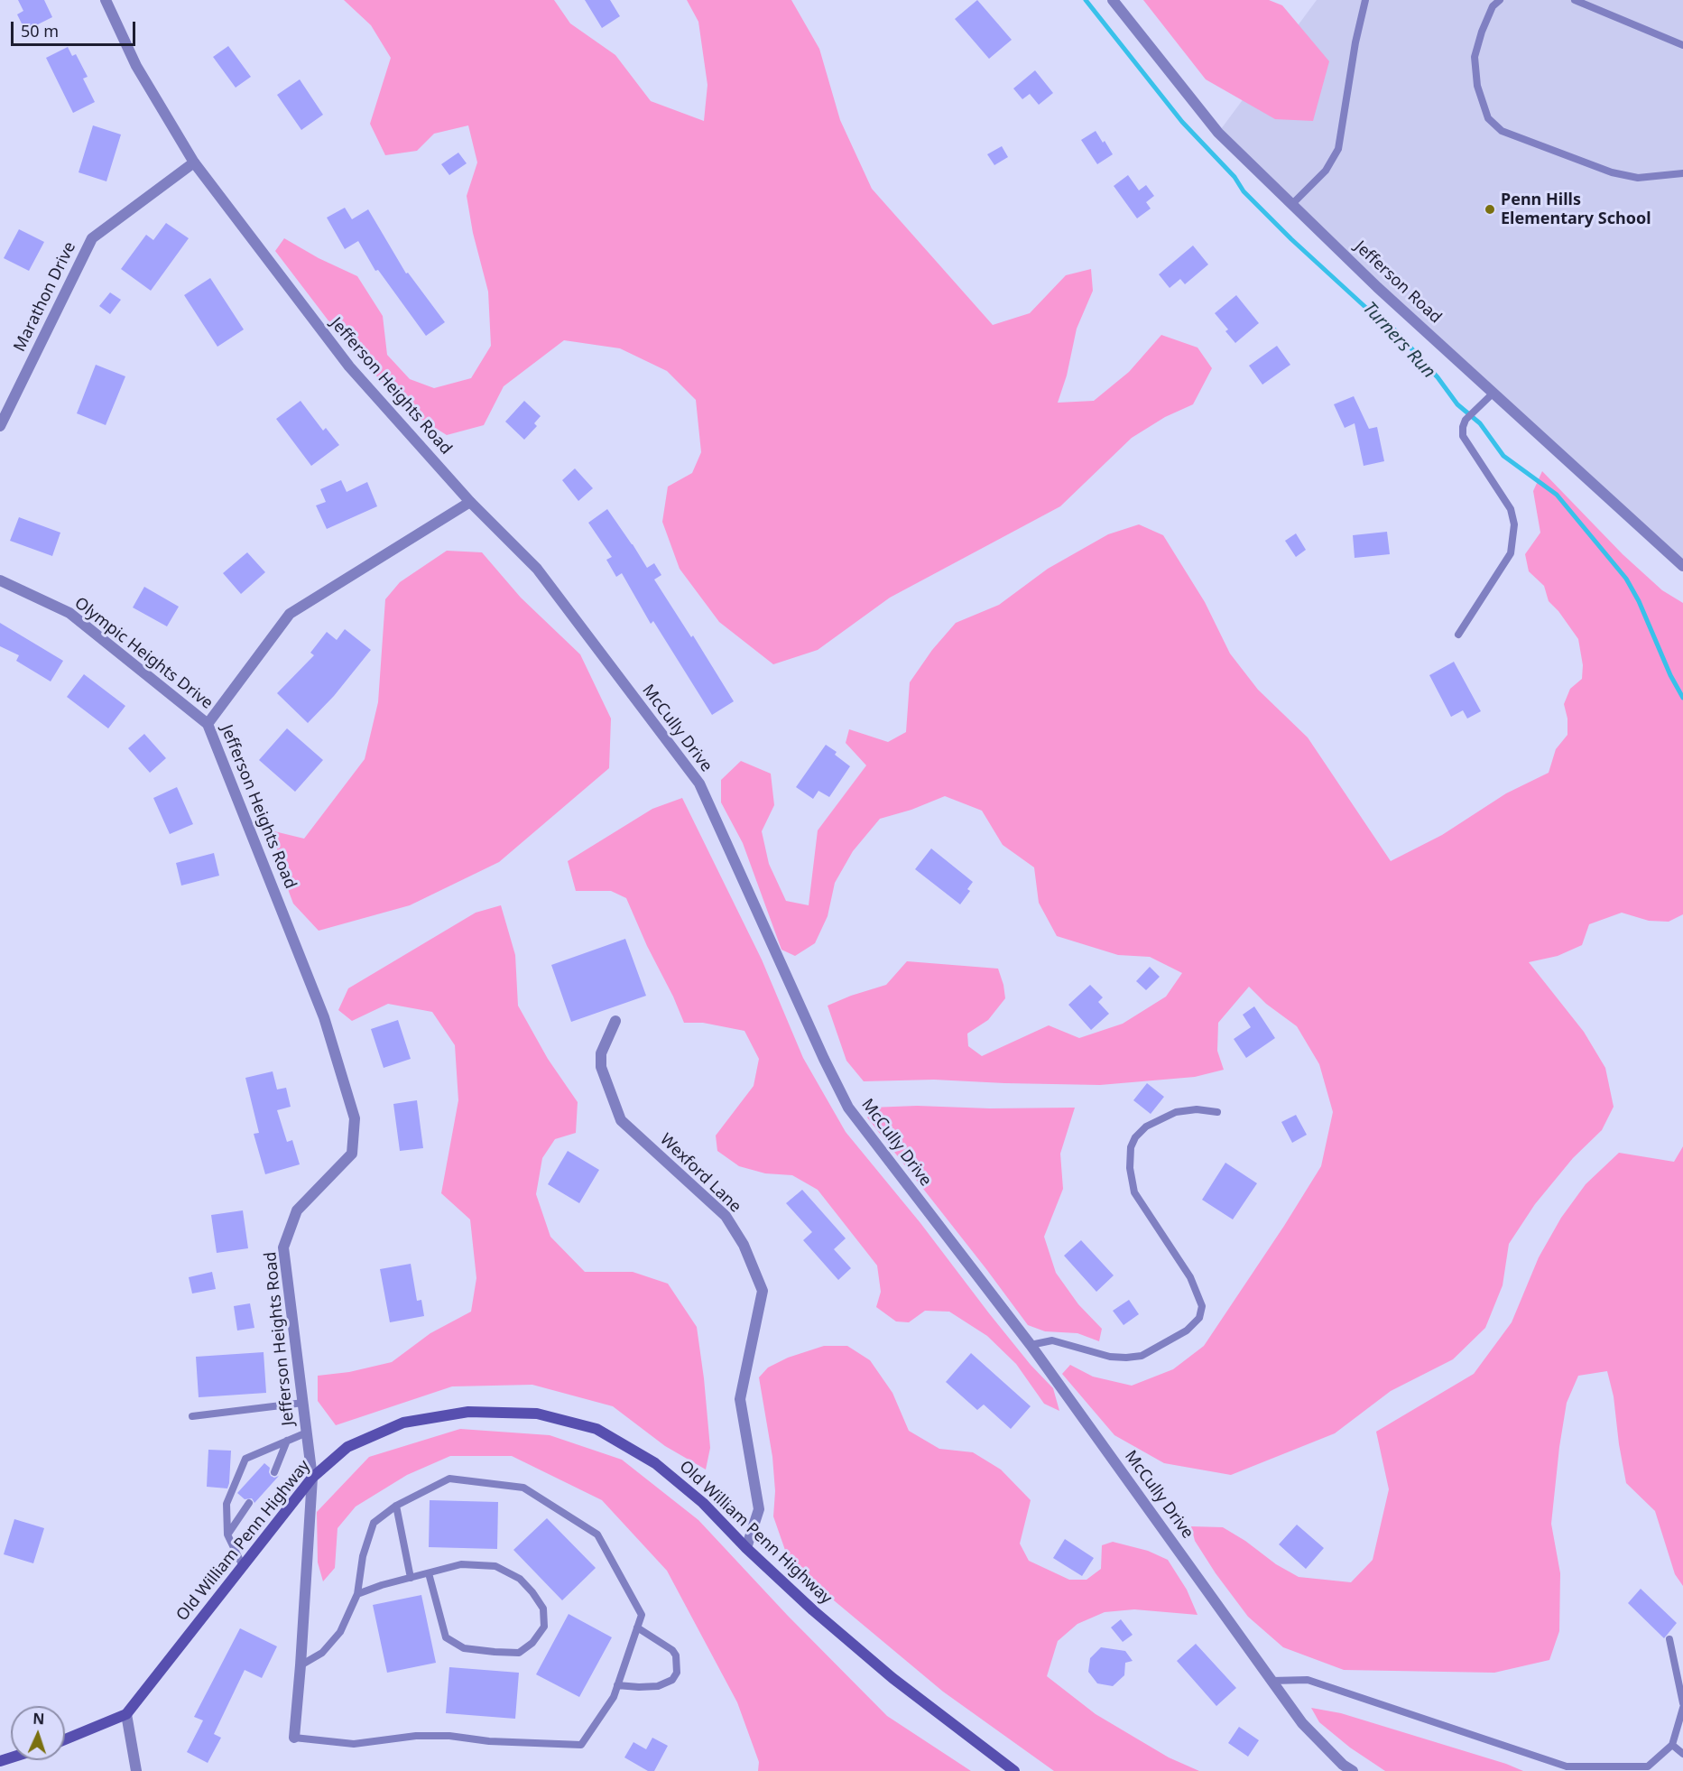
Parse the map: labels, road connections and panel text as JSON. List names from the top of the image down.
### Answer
{
  "streets": {
    "main road": ["Old William Penn Highway"],
    "street": [
      "Jefferson Road",
      "Marathon Drive",
      "Jefferson Heights Road",
      "Olympic Heights Drive",
      "McCully Drive",
      "Wexford Lane"
    ]
  },
  "crossings": [
    ["Marathon Drive", "Jefferson Heights Road"],
    ["Jefferson Heights Road", "Olympic Heights Drive"],
    ["Jefferson Heights Road", "McCully Drive"],
    ["Jefferson Heights Road", "Old William Penn Highway"],
    ["Wexford Lane", "Old William Penn Highway"]
  ],
  "water": ["Turners Run"],
  "places": ["Penn Hills Elementary School"],
  "scale_bar": "50 m",
  "north": "top"
}
